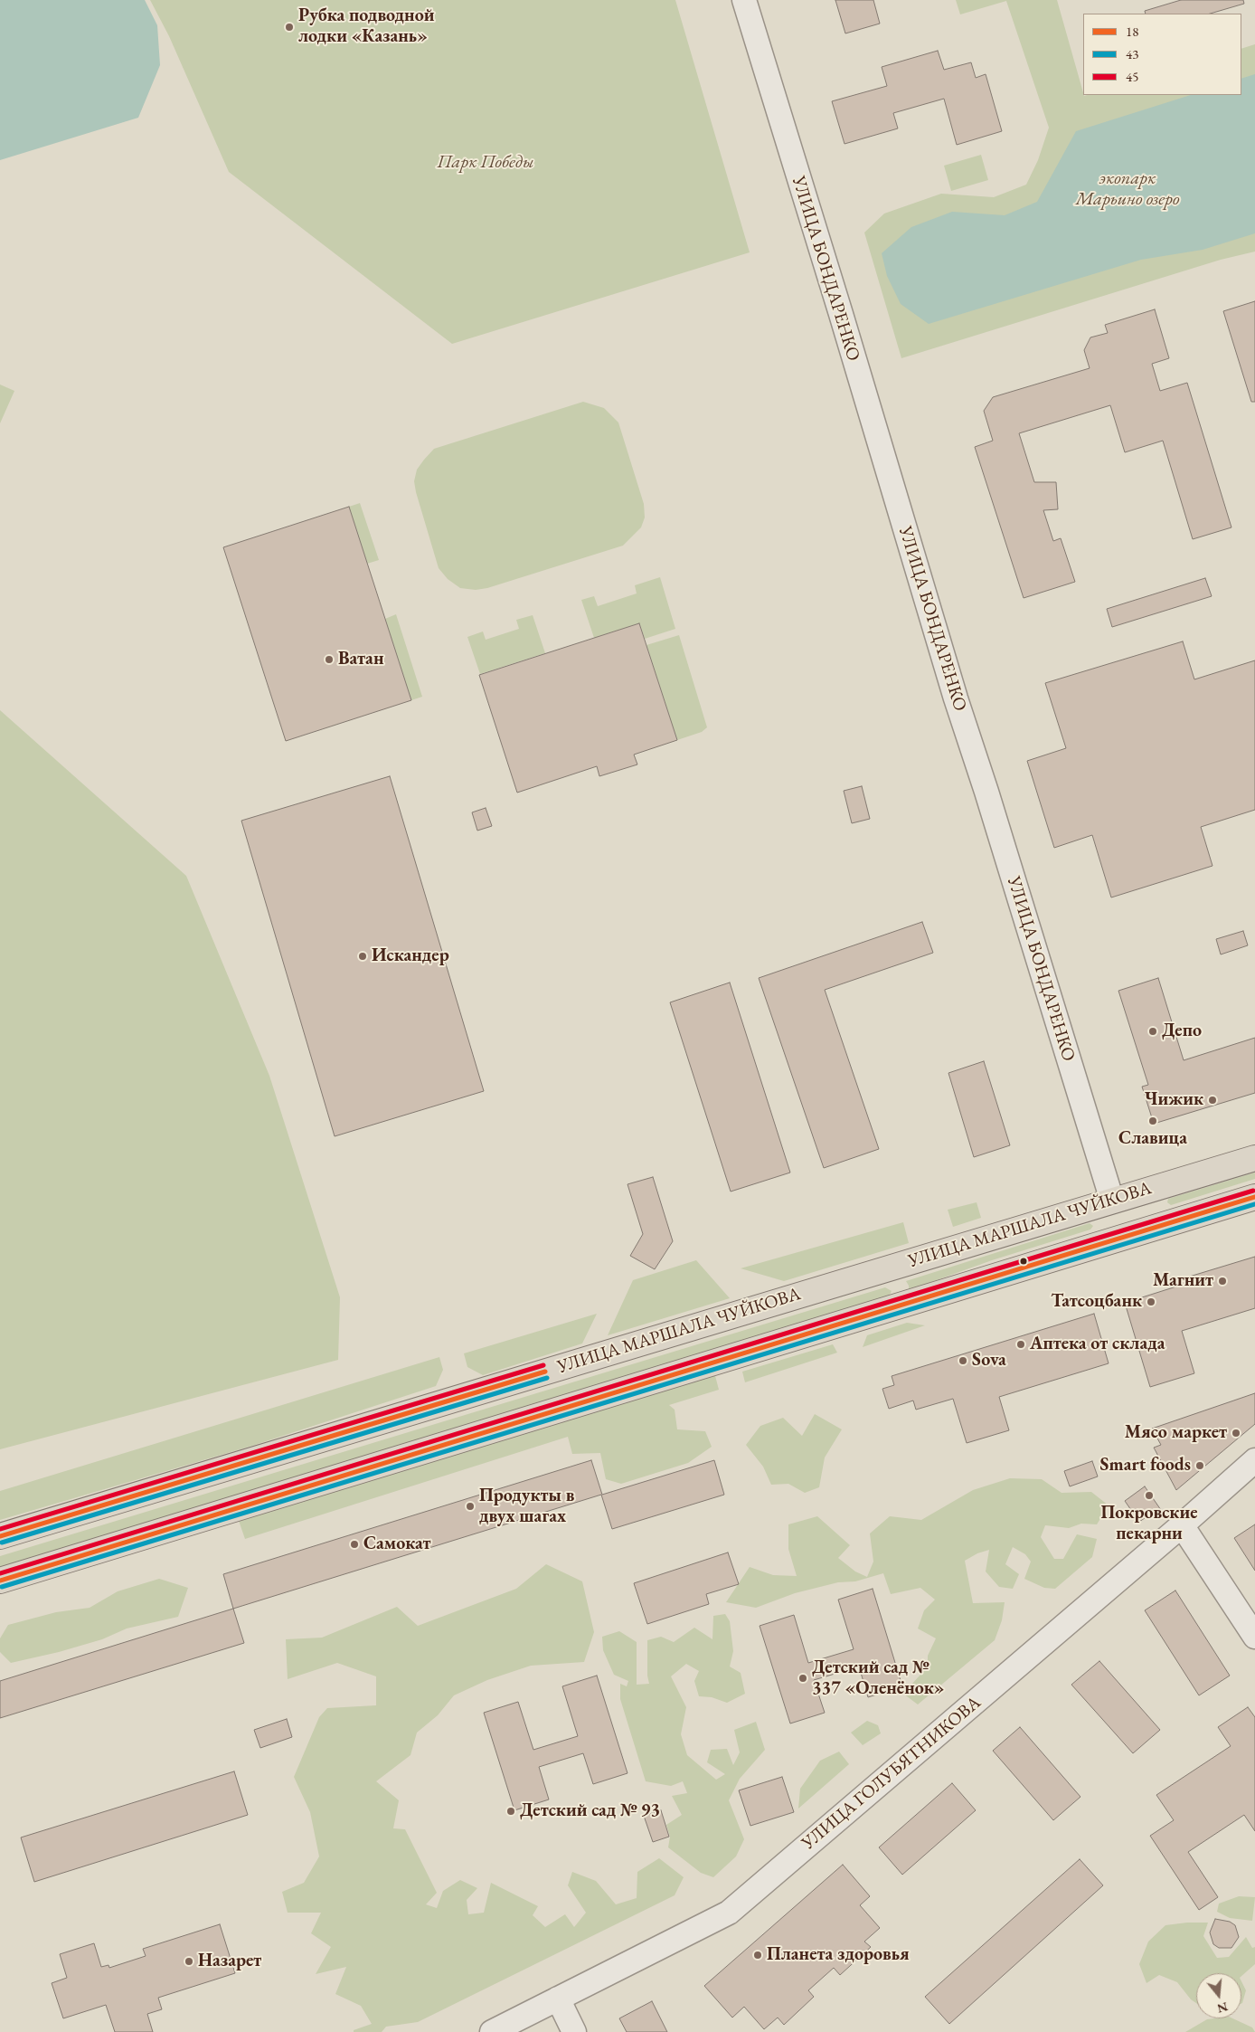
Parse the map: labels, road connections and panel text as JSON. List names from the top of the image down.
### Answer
{
  "streets": {
    "main road": ["УЛИЦА БОНДАРЕНКО", "УЛИЦА МАРШАЛА ЧУЙКОВА"],
    "street": ["УЛИЦА ГОЛУБЯТНИКОВА"]
  },
  "crossings": [
    ["УЛИЦА БОНДАРЕНКО", "УЛИЦА МАРШАЛА ЧУЙКОВА"]
  ],
  "parks": ["Парк Победы", "экопарк Марьино озеро"],
  "places": [
    "Рубка подводной лодки «Казань»",
    "Ватан",
    "Искандер",
    "Депо",
    "Чижик",
    "Славица",
    "Магнит",
    "Татсоцбанк",
    "Аптека от склада",
    "Sova",
    "Мясо маркет",
    "Smart foods",
    "Покровские пекарни",
    "Продукты в двух шагах",
    "Самокат",
    "Детский сад № 337 «Оленёнок»",
    "Детский сад № 93",
    "Планета здоровья",
    "Назарет"
  ],
  "lines": ["transit line 45", "transit line 18", "transit line 43"],
  "legend": ["18", "43", "45"],
  "north": "bottom"
}
